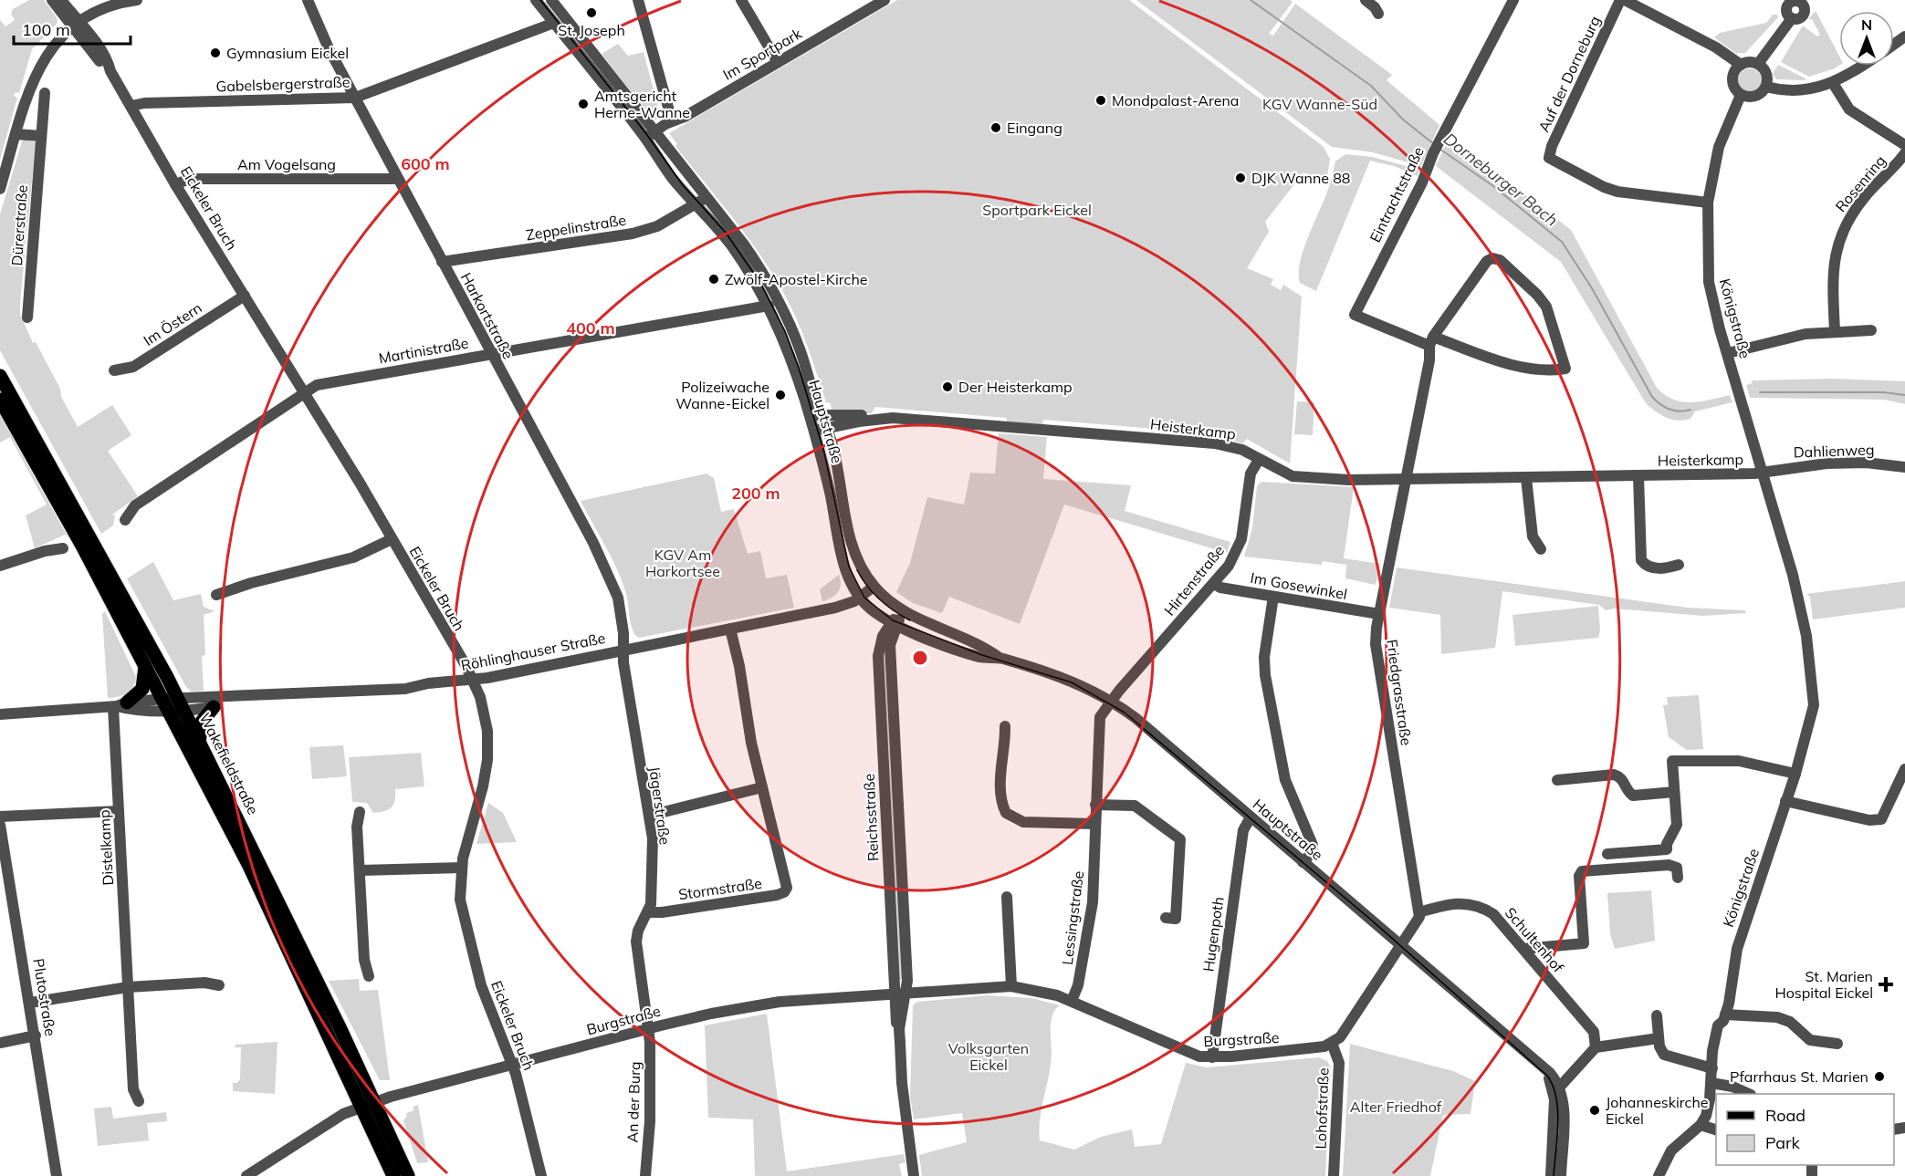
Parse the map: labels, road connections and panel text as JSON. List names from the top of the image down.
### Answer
{
  "streets": {
    "main road": ["Wakefieldstraße"],
    "street": [
      "Im Sportpark",
      "Auf der Dorneburg",
      "Gabelsbergerstraße",
      "Am Vogelsang",
      "Rosenring",
      "Eintrachtstraße",
      "Eickeler Bruch",
      "Dürerstraße",
      "Zeppelinstraße",
      "Harkortstraße",
      "Königstraße",
      "Im Östern",
      "Martinistraße",
      "Hauptstraße",
      "Heisterkamp",
      "Dahlienweg",
      "Hirtenstraße",
      "Im Gosewinkel",
      "Röhlinghauser Straße",
      "Friedgrasstraße",
      "Jägerstraße",
      "Reichsstraße",
      "Distelkamp",
      "Stormstraße",
      "Lessingstraße",
      "Hugenpoth",
      "Schultenhof",
      "Plutostraße",
      "Burgstraße",
      "An der Burg",
      "Lohofstraße"
    ]
  },
  "crossings": [
    ["Im Sportpark", "Hauptstraße"],
    ["Auf der Dorneburg", "Königstraße"],
    ["Gabelsbergerstraße", "Eickeler Bruch"],
    ["Gabelsbergerstraße", "Harkortstraße"],
    ["Gabelsbergerstraße", "Hauptstraße"],
    ["Am Vogelsang", "Eickeler Bruch"],
    ["Am Vogelsang", "Harkortstraße"],
    ["Eintrachtstraße", "Friedgrasstraße"],
    ["Eickeler Bruch", "Im Östern"],
    ["Eickeler Bruch", "Martinistraße"],
    ["Eickeler Bruch", "Röhlinghauser Straße"],
    ["Eickeler Bruch", "Burgstraße"],
    ["Zeppelinstraße", "Harkortstraße"],
    ["Zeppelinstraße", "Hauptstraße"],
    ["Harkortstraße", "Martinistraße"],
    ["Harkortstraße", "Röhlinghauser Straße"],
    ["Harkortstraße", "Jägerstraße"],
    ["Königstraße", "Heisterkamp"],
    ["Königstraße", "Dahlienweg"],
    ["Martinistraße", "Hauptstraße"],
    ["Hauptstraße", "Heisterkamp"],
    ["Hauptstraße", "Hirtenstraße"],
    ["Hauptstraße", "Röhlinghauser Straße"],
    ["Hauptstraße", "Reichsstraße"],
    ["Hauptstraße", "Lessingstraße"],
    ["Hauptstraße", "Hugenpoth"],
    ["Heisterkamp", "Dahlienweg"],
    ["Heisterkamp", "Hirtenstraße"],
    ["Heisterkamp", "Friedgrasstraße"],
    ["Hirtenstraße", "Im Gosewinkel"],
    ["Hirtenstraße", "Lessingstraße"],
    ["Im Gosewinkel", "Friedgrasstraße"],
    ["Röhlinghauser Straße", "Wakefieldstraße"],
    ["Röhlinghauser Straße", "Jägerstraße"],
    ["Röhlinghauser Straße", "Distelkamp"],
    ["Röhlinghauser Straße", "Stormstraße"],
    ["Friedgrasstraße", "Schultenhof"],
    ["Wakefieldstraße", "Burgstraße"],
    ["Jägerstraße", "Stormstraße"],
    ["Jägerstraße", "Burgstraße"],
    ["Jägerstraße", "An der Burg"],
    ["Reichsstraße", "Burgstraße"],
    ["Lessingstraße", "Burgstraße"],
    ["Hugenpoth", "Burgstraße"],
    ["Burgstraße", "An der Burg"],
    ["Burgstraße", "Lohofstraße"]
  ],
  "water": ["Dorneburger Bach"],
  "parks": [
    "KGV Wanne-Süd",
    "Sportpark Eickel",
    "KGV Am Harkortsee",
    "Volksgarten Eickel",
    "Alter Friedhof"
  ],
  "places": {
    "other": [
      "St. Joseph",
      "Gymnasium Eickel",
      "Mondpalast-Arena",
      "Amtsgericht Herne-Wanne",
      "Eingang",
      "DJK Wanne 88",
      "Zwölf-Apostel-Kirche",
      "Der Heisterkamp",
      "Polizeiwache Wanne-Eickel",
      "Pfarrhaus St. Marien",
      "Johanneskirche Eickel"
    ],
    "health": ["St. Marien Hospital Eickel"]
  },
  "legend": ["Road", "Park"],
  "scale_bar": "100 m",
  "north": "top",
  "rings": ["600 m", "400 m", "200 m"]
}
